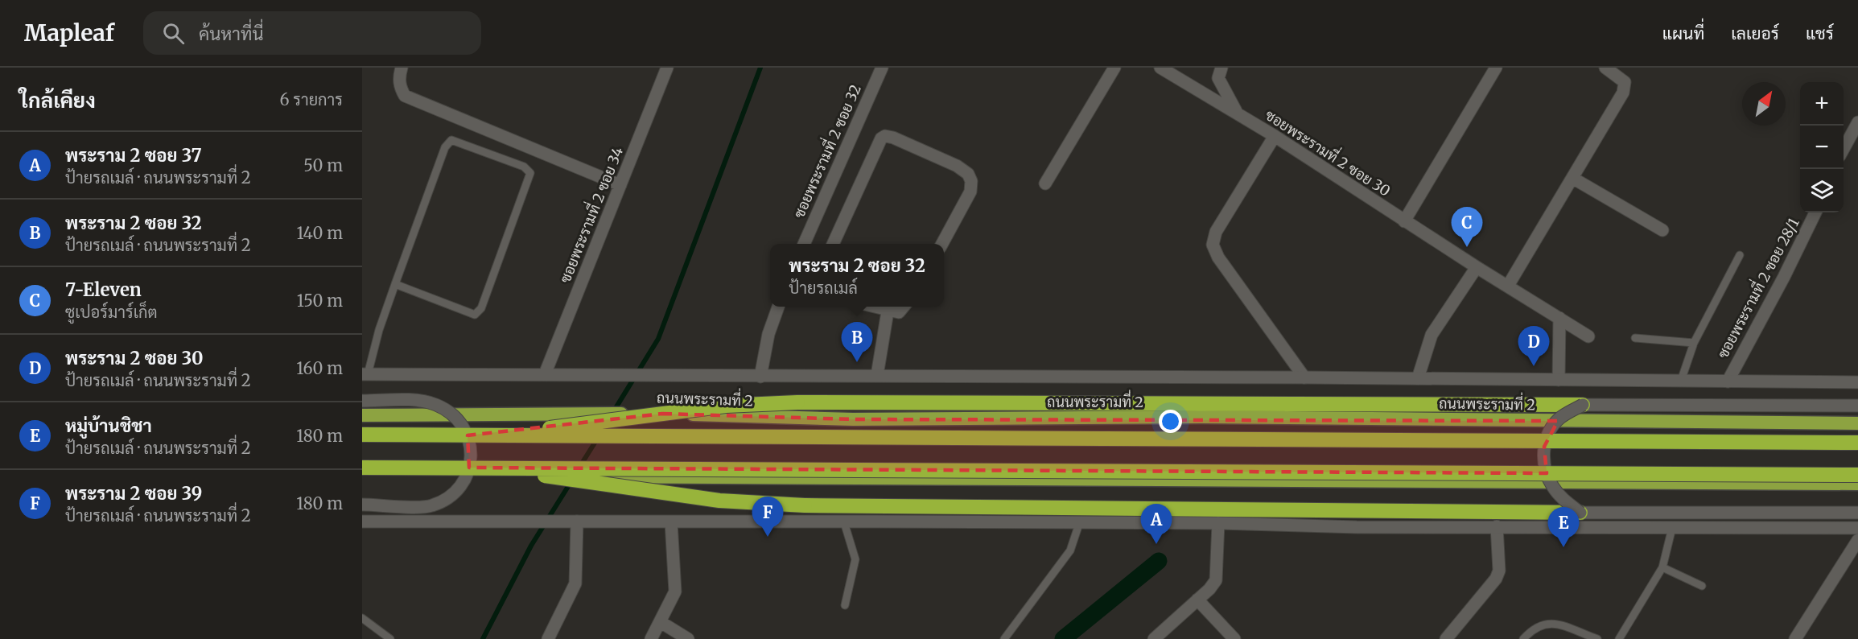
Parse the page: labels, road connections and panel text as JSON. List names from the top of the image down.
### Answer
{
  "streets": {
    "highway": ["ถนนพระรามที่ 2"],
    "street": [
      "ซอยพระรามที่ 2 ซอย 32",
      "ซอยพระรามที่ 2 ซอย 30",
      "ซอยพระรามที่ 2 ซอย 34",
      "ซอยพระรามที่ 2 ซอย 28/1"
    ]
  },
  "crossings": [
    ["ซอยพระรามที่ 2 ซอย 34", "ถนนพระรามที่ 2"],
    ["ซอยพระรามที่ 2 ซอย 28/1", "ถนนพระรามที่ 2"]
  ],
  "north": "top right",
  "page": {
    "header": "Mapleaf",
    "search": "ค้นหาที่นี่",
    "nav": ["แผนที่", "เลเยอร์", "แชร์"],
    "heading": ["ใกล้เคียง", "6 รายการ"],
    "map_buttons": ["+", "−"],
    "list": [
      {
        "mark": "A",
        "name": "พระราม 2 ซอย 37",
        "note": "ป้ายรถเมล์ · ถนนพระรามที่ 2",
        "value": "50 m"
      },
      {
        "mark": "B",
        "name": "พระราม 2 ซอย 32",
        "note": "ป้ายรถเมล์ · ถนนพระรามที่ 2",
        "value": "140 m"
      },
      {
        "mark": "C",
        "name": "7-Eleven",
        "note": "ซูเปอร์มาร์เก็ต",
        "value": "150 m"
      },
      {
        "mark": "D",
        "name": "พระราม 2 ซอย 30",
        "note": "ป้ายรถเมล์ · ถนนพระรามที่ 2",
        "value": "160 m"
      },
      {
        "mark": "E",
        "name": "หมู่บ้านชิชา",
        "note": "ป้ายรถเมล์ · ถนนพระรามที่ 2",
        "value": "180 m"
      },
      {
        "mark": "F",
        "name": "พระราม 2 ซอย 39",
        "note": "ป้ายรถเมล์ · ถนนพระรามที่ 2",
        "value": "180 m"
      }
    ],
    "pins": [
      "C",
      "B",
      "D",
      "F",
      "A",
      "E"
    ],
    "popup": ["พระราม 2 ซอย 32", "ป้ายรถเมล์"]
  }
}
